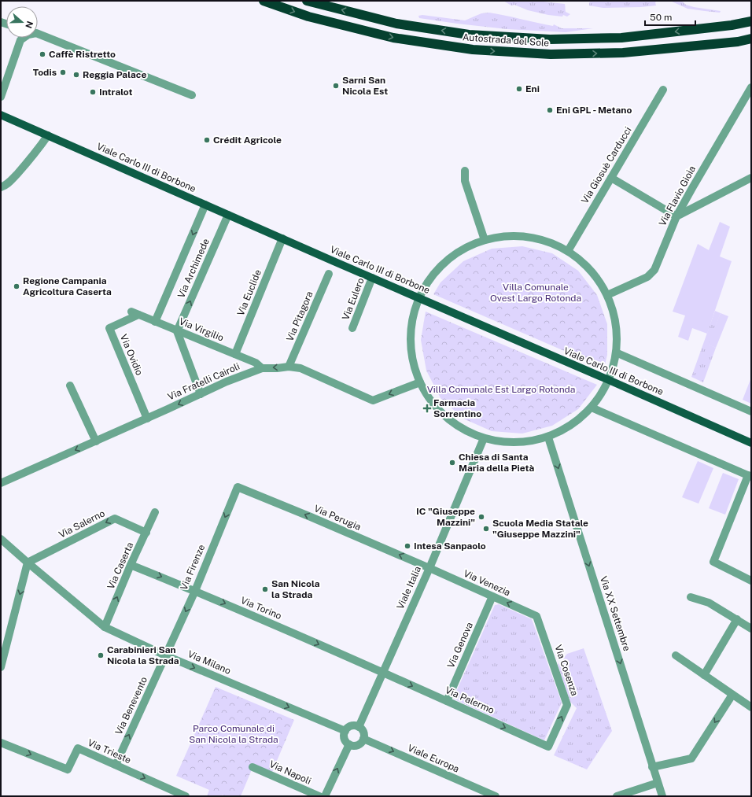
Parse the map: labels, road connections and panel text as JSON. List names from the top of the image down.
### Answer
{
  "streets": {
    "highway": ["Autostrada del Sole"],
    "main road": ["Viale Carlo III di Borbone"],
    "street": [
      "Via Giosuè Carducci",
      "Via Flavio Gioia",
      "Via Archimede",
      "Via Euclide",
      "Via Eulero",
      "Via Pitagora",
      "Via Virgilio",
      "Via Ovidio",
      "Via Fratelli Cairoli",
      "Via Perugia",
      "Via Salerno",
      "Via Caserta",
      "Via Firenze",
      "Via Venezia",
      "Viale Italia",
      "Via Torino",
      "Via XX Settembre",
      "Via Genova",
      "Via Milano",
      "Via Cosenza",
      "Via Palermo",
      "Via Benevento",
      "Via Trieste",
      "Viale Europa",
      "Via Napoli"
    ]
  },
  "crossings": [
    ["Viale Carlo III di Borbone", "Via Archimede"],
    ["Viale Carlo III di Borbone", "Via Euclide"],
    ["Viale Carlo III di Borbone", "Via Eulero"],
    ["Via Archimede", "Via Virgilio"],
    ["Via Euclide", "Via Virgilio"],
    ["Via Pitagora", "Via Fratelli Cairoli"],
    ["Via Virgilio", "Via Ovidio"],
    ["Via Virgilio", "Via Fratelli Cairoli"],
    ["Via Ovidio", "Via Fratelli Cairoli"],
    ["Via Perugia", "Via Firenze"],
    ["Via Perugia", "Via Venezia"],
    ["Via Perugia", "Viale Italia"],
    ["Via Salerno", "Via Caserta"],
    ["Via Salerno", "Via Milano"],
    ["Via Caserta", "Via Torino"],
    ["Via Caserta", "Via Milano"],
    ["Via Firenze", "Via Torino"],
    ["Via Firenze", "Via Milano"],
    ["Via Firenze", "Via Benevento"],
    ["Via Venezia", "Viale Italia"],
    ["Via Venezia", "Via Genova"],
    ["Via Venezia", "Via Cosenza"],
    ["Viale Italia", "Via Torino"],
    ["Viale Italia", "Via Milano"],
    ["Viale Italia", "Via Palermo"],
    ["Viale Italia", "Viale Europa"],
    ["Via Torino", "Via Palermo"],
    ["Via Genova", "Via Palermo"],
    ["Via Milano", "Via Benevento"],
    ["Via Milano", "Viale Europa"],
    ["Via Cosenza", "Via Palermo"],
    ["Via Benevento", "Via Trieste"]
  ],
  "one_way": [
    "Via Fratelli Cairoli",
    "Via Perugia",
    "Via Salerno",
    "Via Caserta",
    "Via Firenze",
    "Via Venezia",
    "Via Torino",
    "Via XX Settembre",
    "Via Milano",
    "Via Cosenza",
    "Via Palermo",
    "Via Benevento",
    "Via Trieste",
    "Viale Europa"
  ],
  "parks": ["Villa Comunale Ovest Largo Rotonda", "Villa Comunale Est Largo Rotonda", "Parco Comunale di San Nicola la Strada"],
  "places": {
    "other": [
      "Caffè Ristretto",
      "Todis",
      "Reggia Palace",
      "Sarni San Nicola Est",
      "Eni",
      "Intralot",
      "Eni GPL - Metano",
      "Crédit Agricole",
      "Regione Campania Agricoltura Caserta",
      "Chiesa di Santa Maria della Pietà",
      "IC \"Giuseppe Mazzini\"",
      "Scuola Media Statale \"Giuseppe Mazzini\"",
      "Intesa Sanpaolo",
      "San Nicola la Strada",
      "Carabinieri San Nicola la Strada"
    ],
    "health": ["Farmacia Sorrentino"]
  },
  "scale_bar": "50 m",
  "north": "right"
}
